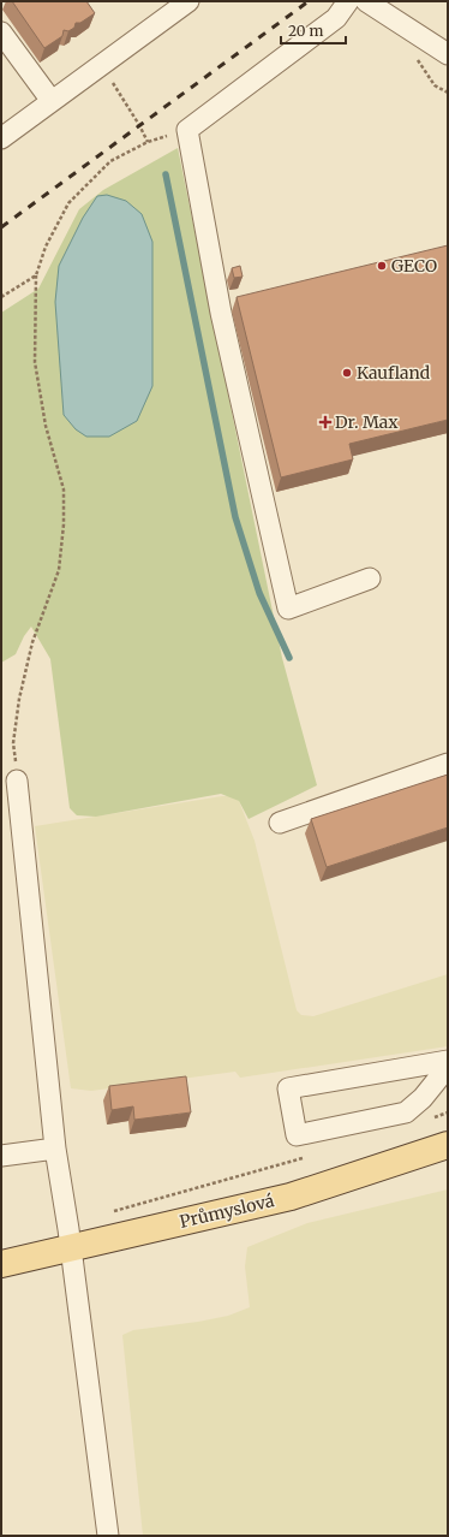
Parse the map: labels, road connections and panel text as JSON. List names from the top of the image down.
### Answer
{
  "streets": {
    "main road": ["Průmyslová"]
  },
  "places": {
    "other": ["GECO", "Kaufland"],
    "health": ["Dr. Max"]
  },
  "scale_bar": "20 m"
}
